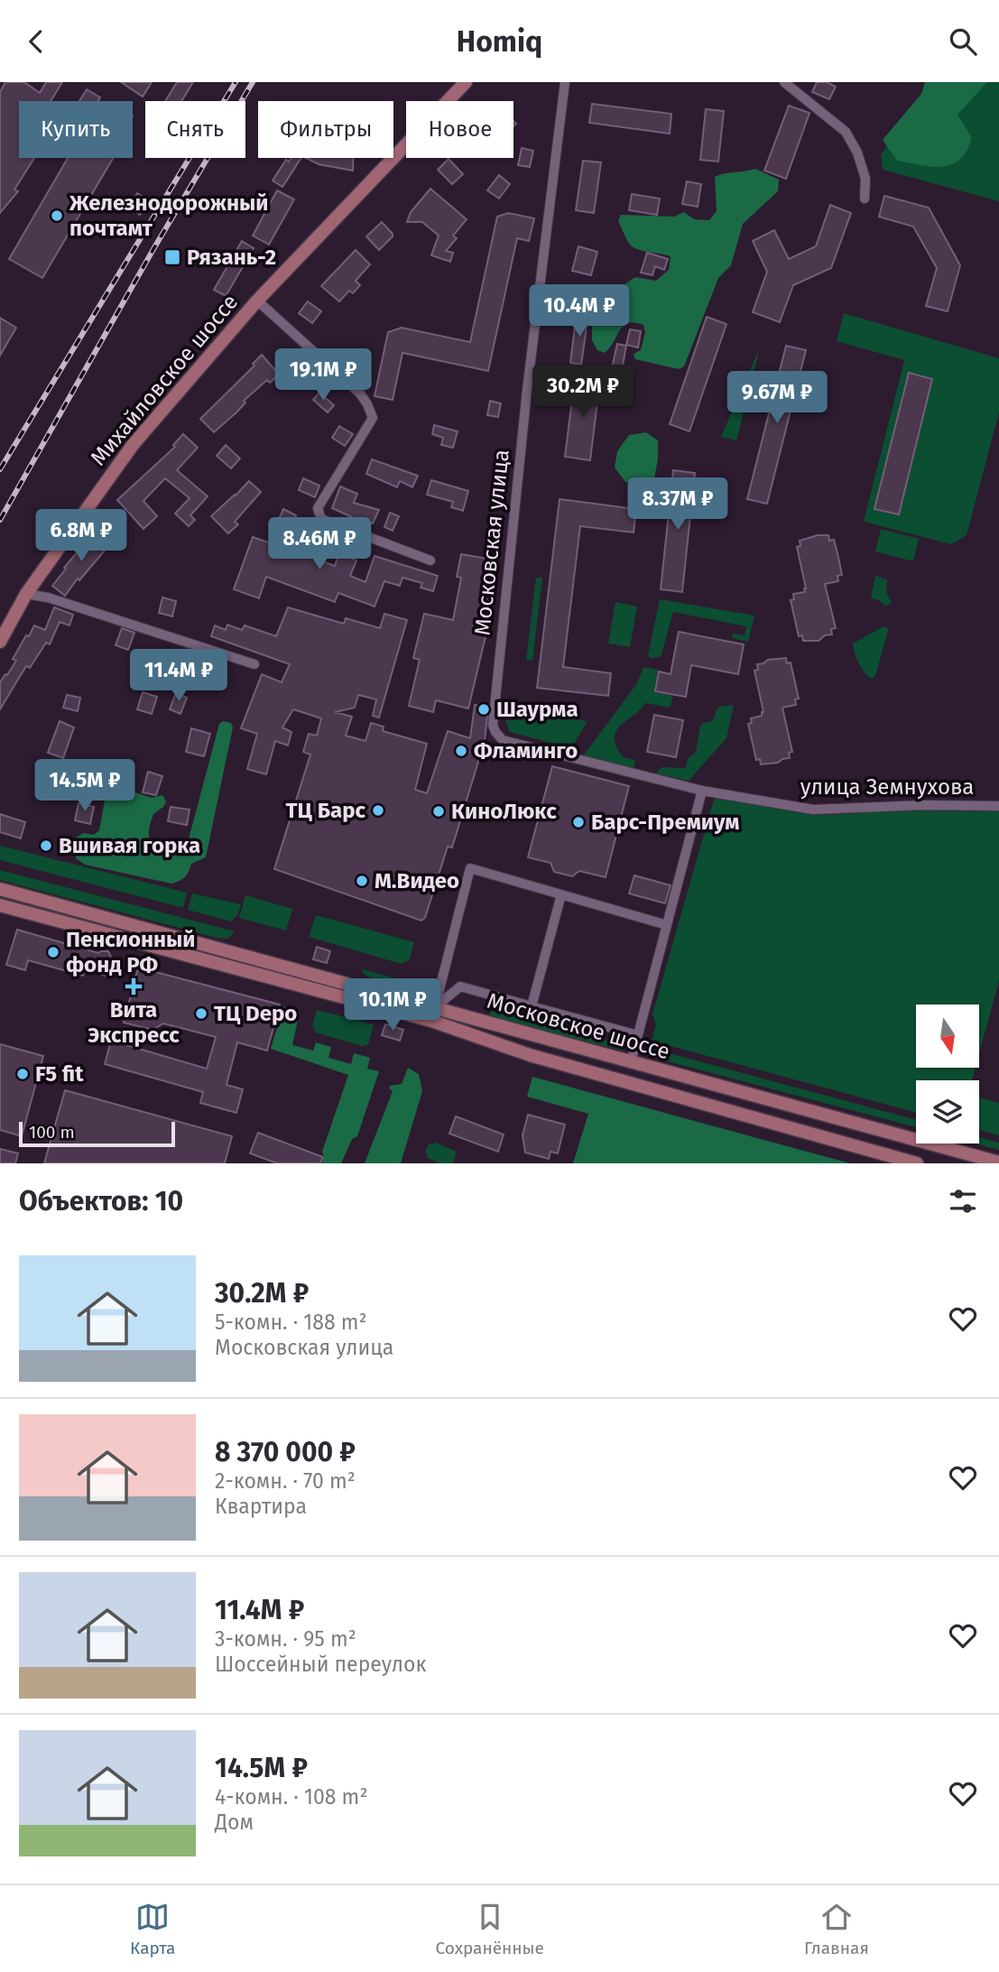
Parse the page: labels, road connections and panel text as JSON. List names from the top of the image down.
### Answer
{
  "streets": {
    "main road": ["Михайловское шоссе", "Московское шоссе"],
    "street": ["Московская улица", "улица Земнухова"]
  },
  "crossings": [
    ["Московская улица", "улица Земнухова"]
  ],
  "places": {
    "other": [
      "Железнодорожный почтамт",
      "Шаурма",
      "Фламинго",
      "ТЦ Барс",
      "КиноЛюкс",
      "Барс-Премиум",
      "Вшивая горка",
      "М.Видео",
      "Пенсионный фонд РФ",
      "ТЦ Depo",
      "F5 fit"
    ],
    "transit": ["Рязань-2"],
    "health": ["Вита Экспресс"]
  },
  "scale_bar": "100 m",
  "north": "bottom",
  "page": {
    "header": "Homiq",
    "chip": [
      "Купить",
      "Снять",
      "Фильтры",
      "Новое"
    ],
    "price": [
      "10.4M ₽",
      "19.1M ₽",
      "30.2M ₽",
      "9.67M ₽",
      "8.37M ₽",
      "6.8M ₽",
      "8.46M ₽",
      "11.4M ₽",
      "14.5M ₽",
      "10.1M ₽"
    ],
    "scale": "100 m",
    "heading": "Объектов: 10",
    "list": [
      {
        "name": "30.2M ₽",
        "note": "5-комн. · 188 m² · Московская улица"
      },
      {
        "name": "8 370 000 ₽",
        "note": "2-комн. · 70 m² · Квартира"
      },
      {
        "name": "11.4M ₽",
        "note": "3-комн. · 95 m² · Шоссейный переулок"
      },
      {
        "name": "14.5M ₽",
        "note": "4-комн. · 108 m² · Дом"
      }
    ],
    "tabs": ["Карта", "Сохранённые", "Главная"]
  }
}
